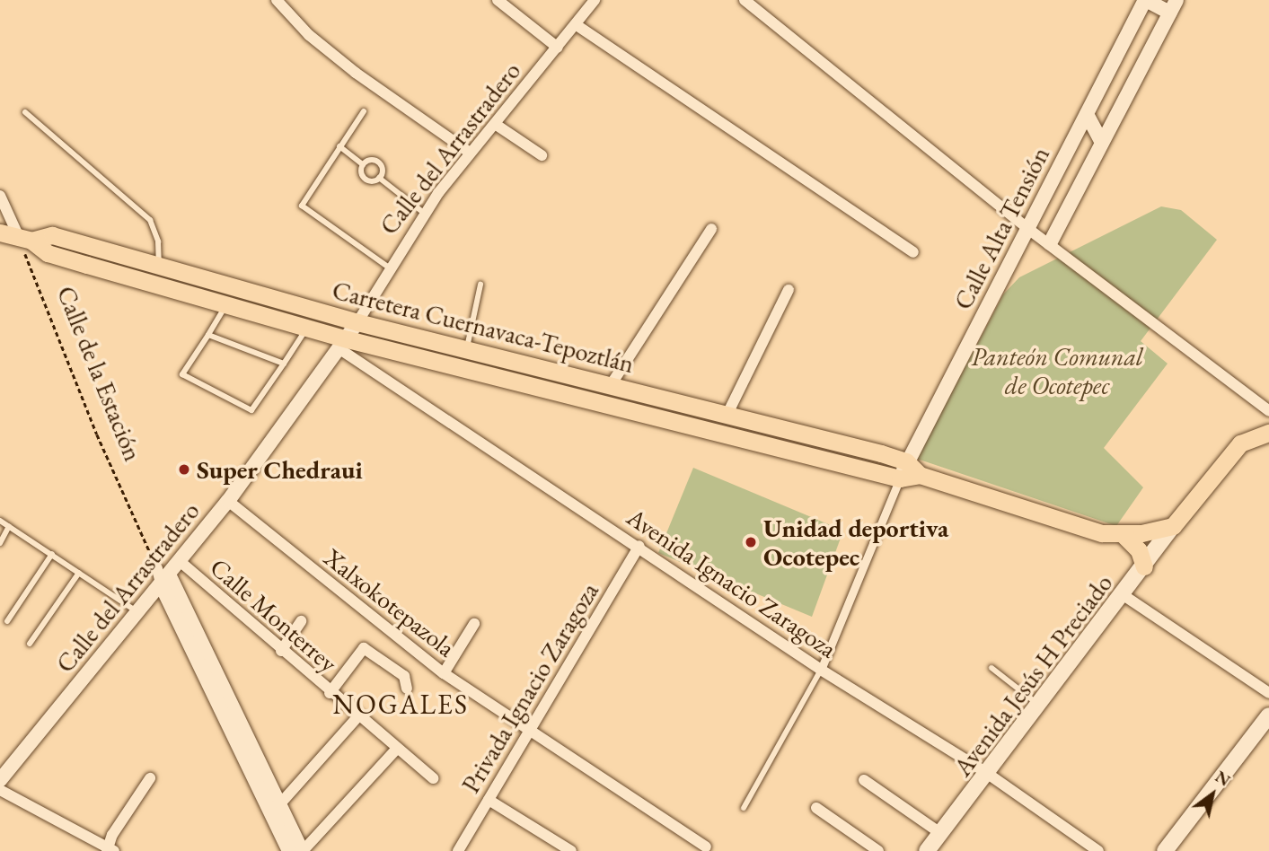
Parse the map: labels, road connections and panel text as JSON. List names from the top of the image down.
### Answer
{
  "streets": {
    "main road": ["Carretera Cuernavaca-Tepoztlán", "Avenida Jesús H Preciado"],
    "street": [
      "Calle del Arrastradero",
      "Calle Alta Tensión",
      "Avenida Ignacio Zaragoza",
      "Xalxokotepazola",
      "Calle Monterrey",
      "Privada Ignacio Zaragoza"
    ],
    "path": ["Calle de la Estación"]
  },
  "crossings": [
    ["Calle del Arrastradero", "Carretera Cuernavaca-Tepoztlán"],
    ["Calle del Arrastradero", "Calle de la Estación"],
    ["Calle del Arrastradero", "Avenida Ignacio Zaragoza"],
    ["Calle del Arrastradero", "Xalxokotepazola"],
    ["Calle del Arrastradero", "Calle Monterrey"],
    ["Calle Alta Tensión", "Carretera Cuernavaca-Tepoztlán"],
    ["Carretera Cuernavaca-Tepoztlán", "Calle de la Estación"],
    ["Carretera Cuernavaca-Tepoztlán", "Avenida Ignacio Zaragoza"],
    ["Carretera Cuernavaca-Tepoztlán", "Avenida Jesús H Preciado"],
    ["Avenida Ignacio Zaragoza", "Avenida Jesús H Preciado"],
    ["Avenida Ignacio Zaragoza", "Privada Ignacio Zaragoza"],
    ["Xalxokotepazola", "Privada Ignacio Zaragoza"]
  ],
  "districts": ["NOGALES"],
  "parks": ["Panteón Comunal de Ocotepec"],
  "places": ["Super Chedraui", "Unidad deportiva Ocotepec"],
  "north": "top right"
}
